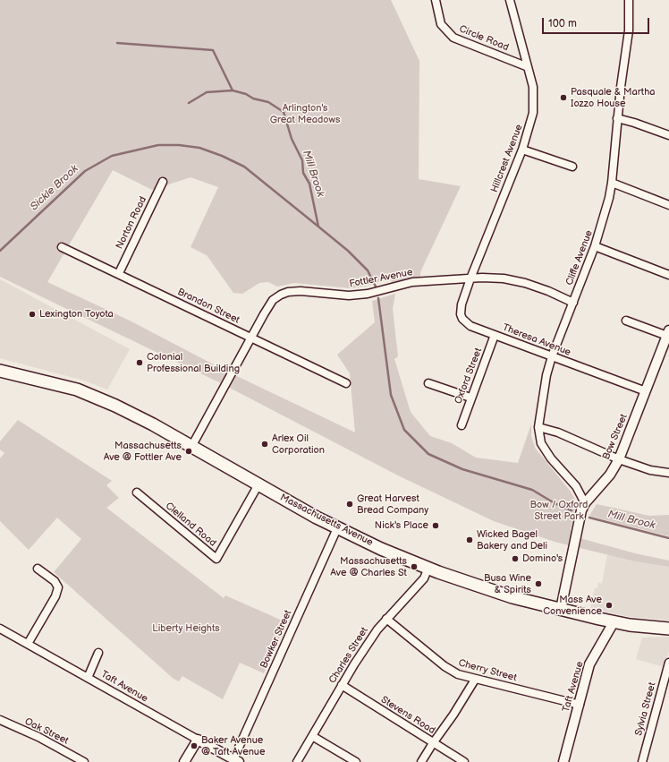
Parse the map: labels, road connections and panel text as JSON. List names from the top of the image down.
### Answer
{
  "streets": {
    "main road": ["Massachusetts Avenue"],
    "street": [
      "Circle Road",
      "Hillcrest Avenue",
      "Norton Road",
      "Cliffe Avenue",
      "Fottler Avenue",
      "Brandon Street",
      "Theresa Avenue",
      "Oxford Street",
      "Bow Street",
      "Clelland Road",
      "Bowker Street",
      "Charles Street",
      "Cherry Street",
      "Taft Avenue",
      "Sylvia Street",
      "Stevens Road",
      "Oak Street"
    ]
  },
  "crossings": [
    ["Circle Road", "Hillcrest Avenue"],
    ["Hillcrest Avenue", "Fottler Avenue"],
    ["Hillcrest Avenue", "Theresa Avenue"],
    ["Norton Road", "Brandon Street"],
    ["Cliffe Avenue", "Fottler Avenue"],
    ["Cliffe Avenue", "Theresa Avenue"],
    ["Cliffe Avenue", "Bow Street"],
    ["Fottler Avenue", "Brandon Street"],
    ["Fottler Avenue", "Theresa Avenue"],
    ["Fottler Avenue", "Massachusetts Avenue"],
    ["Theresa Avenue", "Oxford Street"],
    ["Theresa Avenue", "Bow Street"],
    ["Bow Street", "Massachusetts Avenue"],
    ["Massachusetts Avenue", "Clelland Road"],
    ["Massachusetts Avenue", "Bowker Street"],
    ["Massachusetts Avenue", "Charles Street"],
    ["Massachusetts Avenue", "Taft Avenue"],
    ["Bowker Street", "Taft Avenue"],
    ["Charles Street", "Cherry Street"],
    ["Charles Street", "Stevens Road"],
    ["Cherry Street", "Taft Avenue"]
  ],
  "water": ["Mill Brook", "Sickle Brook"],
  "parks": ["Arlington's Great Meadows", "Bow / Oxford Street Park", "Liberty Heights"],
  "places": [
    "Pasquale & Martha Iozzo House",
    "Lexington Toyota",
    "Colonial Professional Building",
    "Arlex Oil Corporation",
    "Massachusetts Ave @ Fottler Ave",
    "Great Harvest Bread Company",
    "Nick's Place",
    "Wicked Bagel Bakery and Deli",
    "Domino's",
    "Massachusetts Ave @ Charles St",
    "Busa Wine & Spirits",
    "Mass Ave Convenience",
    "Baker Avenue @ Taft Avenue"
  ],
  "scale_bar": "100 m"
}
